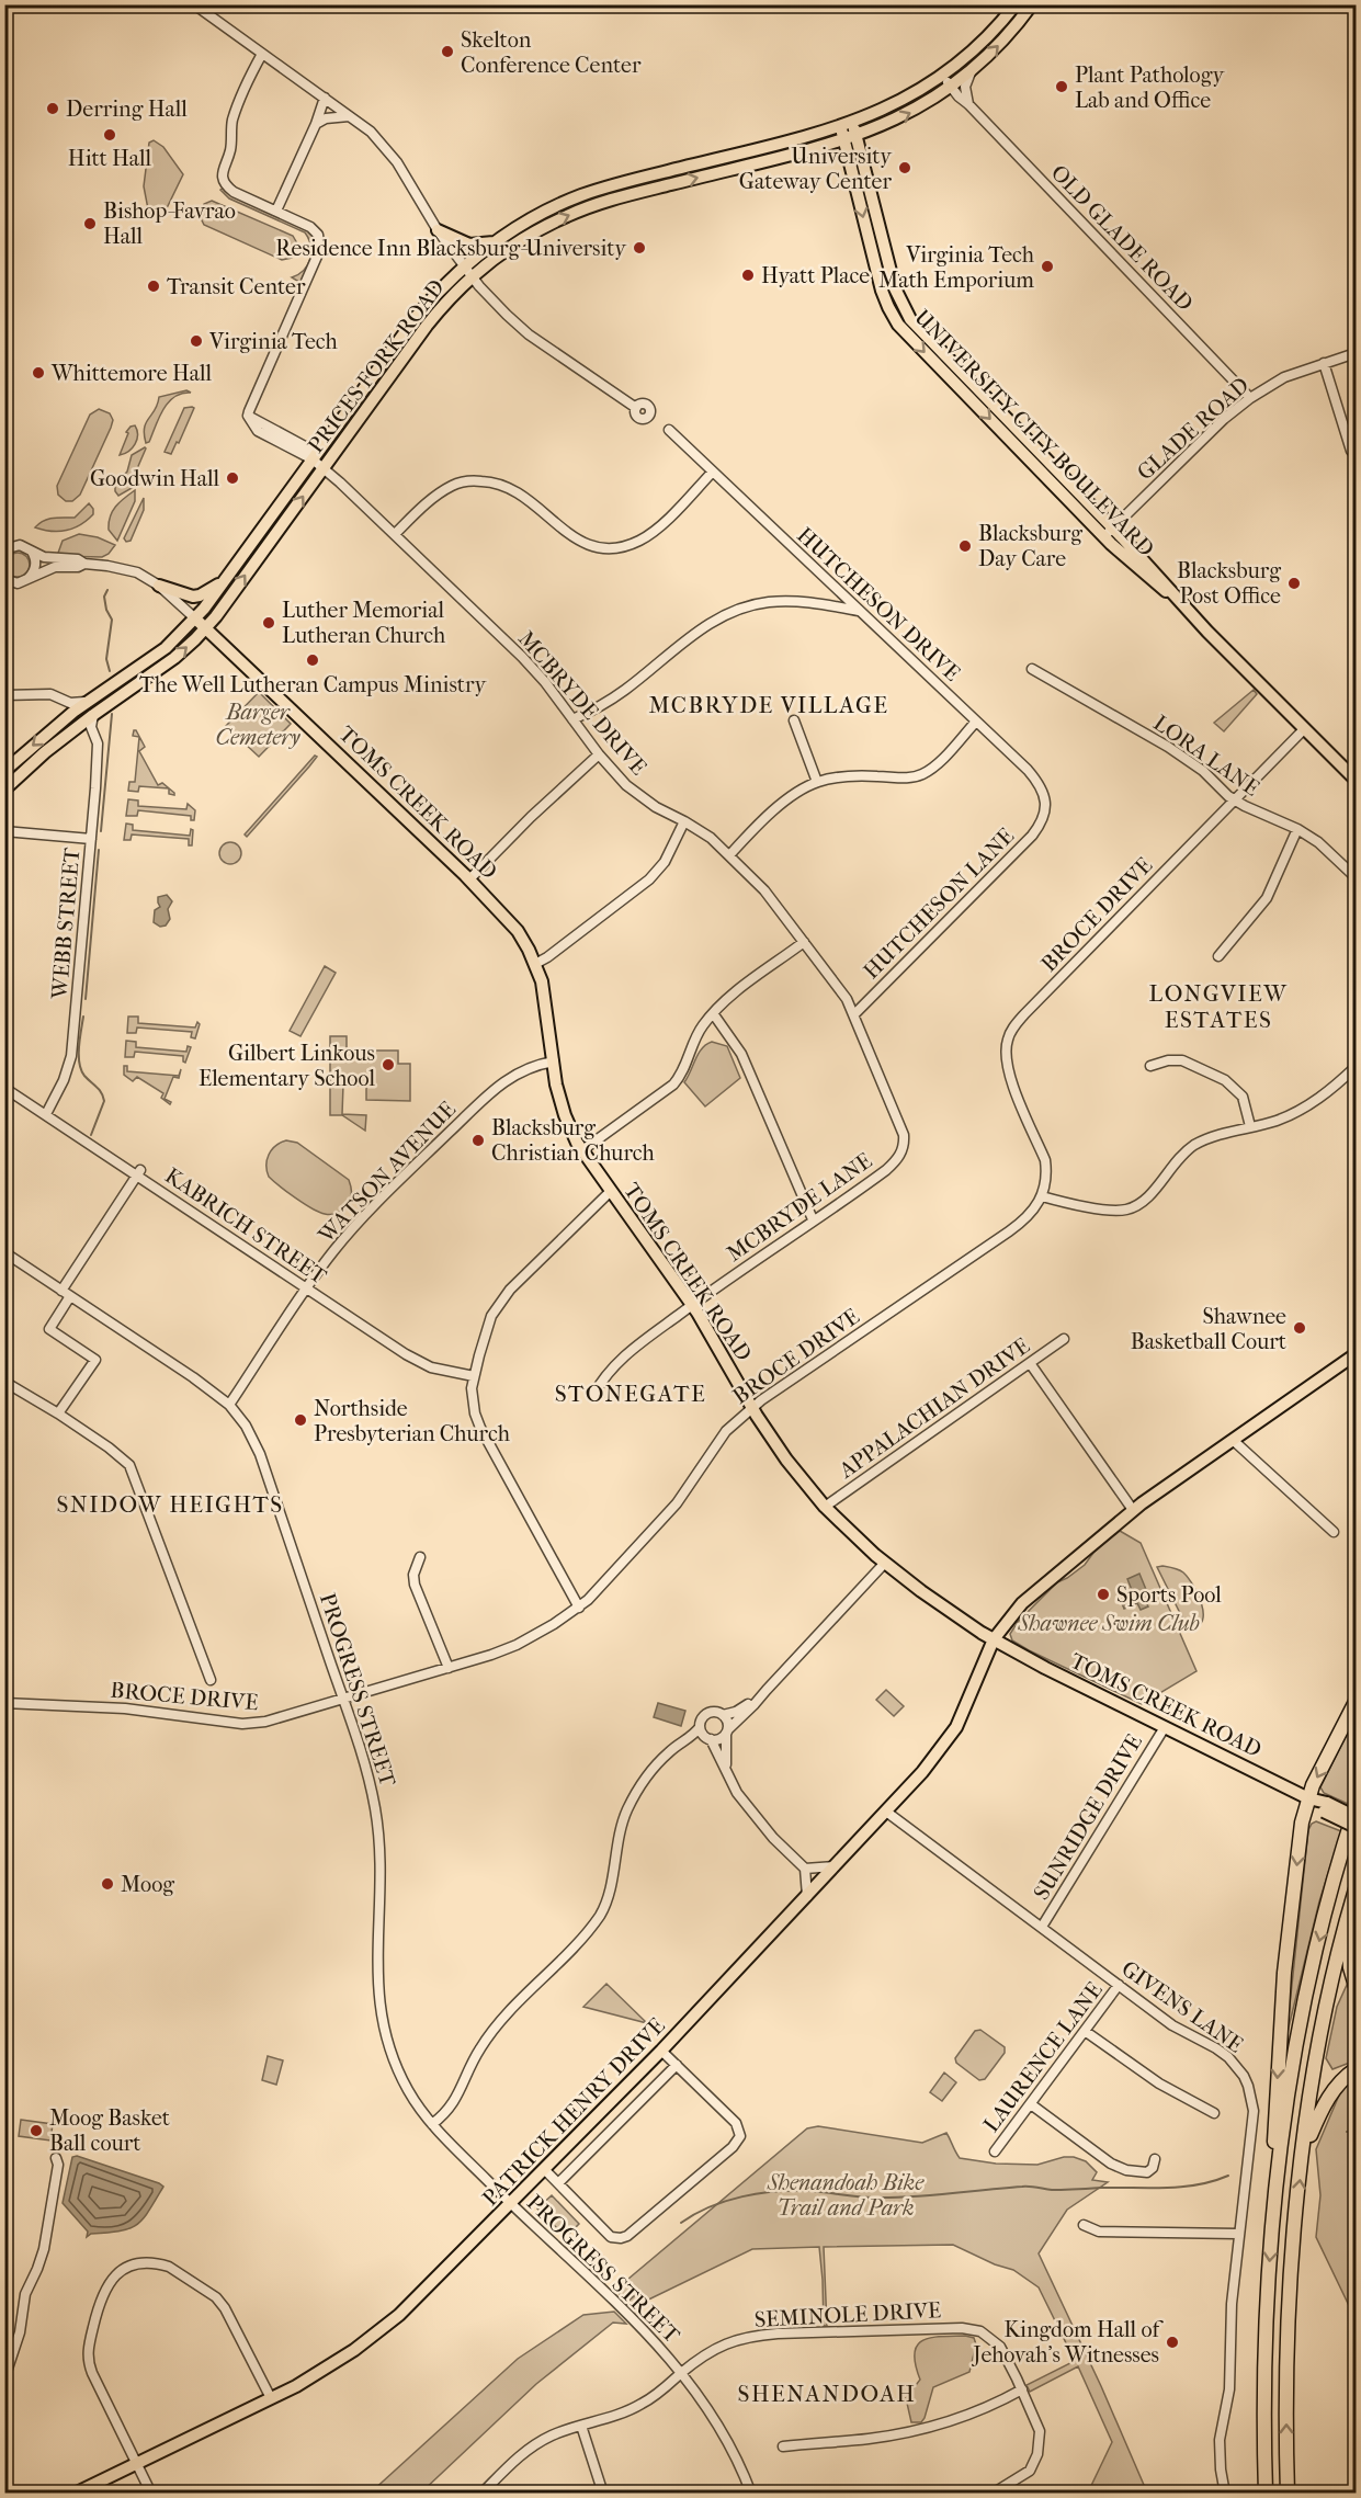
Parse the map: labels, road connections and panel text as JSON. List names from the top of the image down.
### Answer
{
  "streets": {
    "main road": [
      "PRICES FORK ROAD",
      "UNIVERSITY CITY BOULEVARD",
      "TOMS CREEK ROAD",
      "PATRICK HENRY DRIVE"
    ],
    "street": [
      "OLD GLADE ROAD",
      "GLADE ROAD",
      "HUTCHESON DRIVE",
      "MCBRYDE DRIVE",
      "LORA LANE",
      "HUTCHESON LANE",
      "BROCE DRIVE",
      "WEBB STREET",
      "WATSON AVENUE",
      "MCBRYDE LANE",
      "KABRICH STREET",
      "APPALACHIAN DRIVE",
      "PROGRESS STREET",
      "SUNRIDGE DRIVE",
      "GIVENS LANE",
      "LAURENCE LANE",
      "SEMINOLE DRIVE"
    ]
  },
  "crossings": [
    ["OLD GLADE ROAD", "PRICES FORK ROAD"],
    ["OLD GLADE ROAD", "GLADE ROAD"],
    ["PRICES FORK ROAD", "UNIVERSITY CITY BOULEVARD"],
    ["PRICES FORK ROAD", "MCBRYDE DRIVE"],
    ["PRICES FORK ROAD", "TOMS CREEK ROAD"],
    ["PRICES FORK ROAD", "WEBB STREET"],
    ["GLADE ROAD", "UNIVERSITY CITY BOULEVARD"],
    ["UNIVERSITY CITY BOULEVARD", "BROCE DRIVE"],
    ["HUTCHESON DRIVE", "HUTCHESON LANE"],
    ["MCBRYDE DRIVE", "HUTCHESON LANE"],
    ["MCBRYDE DRIVE", "MCBRYDE LANE"],
    ["LORA LANE", "BROCE DRIVE"],
    ["TOMS CREEK ROAD", "BROCE DRIVE"],
    ["TOMS CREEK ROAD", "WATSON AVENUE"],
    ["TOMS CREEK ROAD", "MCBRYDE LANE"],
    ["TOMS CREEK ROAD", "APPALACHIAN DRIVE"],
    ["TOMS CREEK ROAD", "SUNRIDGE DRIVE"],
    ["TOMS CREEK ROAD", "PATRICK HENRY DRIVE"],
    ["BROCE DRIVE", "PROGRESS STREET"],
    ["WEBB STREET", "KABRICH STREET"],
    ["WATSON AVENUE", "KABRICH STREET"],
    ["WATSON AVENUE", "PROGRESS STREET"],
    ["PROGRESS STREET", "PATRICK HENRY DRIVE"],
    ["PROGRESS STREET", "SEMINOLE DRIVE"],
    ["SUNRIDGE DRIVE", "GIVENS LANE"],
    ["GIVENS LANE", "LAURENCE LANE"],
    ["GIVENS LANE", "PATRICK HENRY DRIVE"]
  ],
  "districts": [
    "MCBRYDE VILLAGE",
    "LONGVIEW ESTATES",
    "STONEGATE",
    "SNIDOW HEIGHTS",
    "SHENANDOAH"
  ],
  "parks": ["Barger Cemetery", "Shawnee Swim Club", "Shenandoah Bike Trail and Park"],
  "places": [
    "Skelton Conference Center",
    "Plant Pathology Lab and Office",
    "Derring Hall",
    "Hitt Hall",
    "University Gateway Center",
    "Bishop-Favrao Hall",
    "Residence Inn Blacksburg-University",
    "Virginia Tech Math Emporium",
    "Hyatt Place",
    "Transit Center",
    "Virginia Tech",
    "Whittemore Hall",
    "Goodwin Hall",
    "Blacksburg Day Care",
    "Blacksburg Post Office",
    "Luther Memorial Lutheran Church",
    "The Well Lutheran Campus Ministry",
    "Gilbert Linkous Elementary School",
    "Blacksburg Christian Church",
    "Shawnee Basketball Court",
    "Northside Presbyterian Church",
    "Sports Pool",
    "Moog",
    "Moog Basket Ball court",
    "Kingdom Hall of Jehovah's Witnesses"
  ]
}
